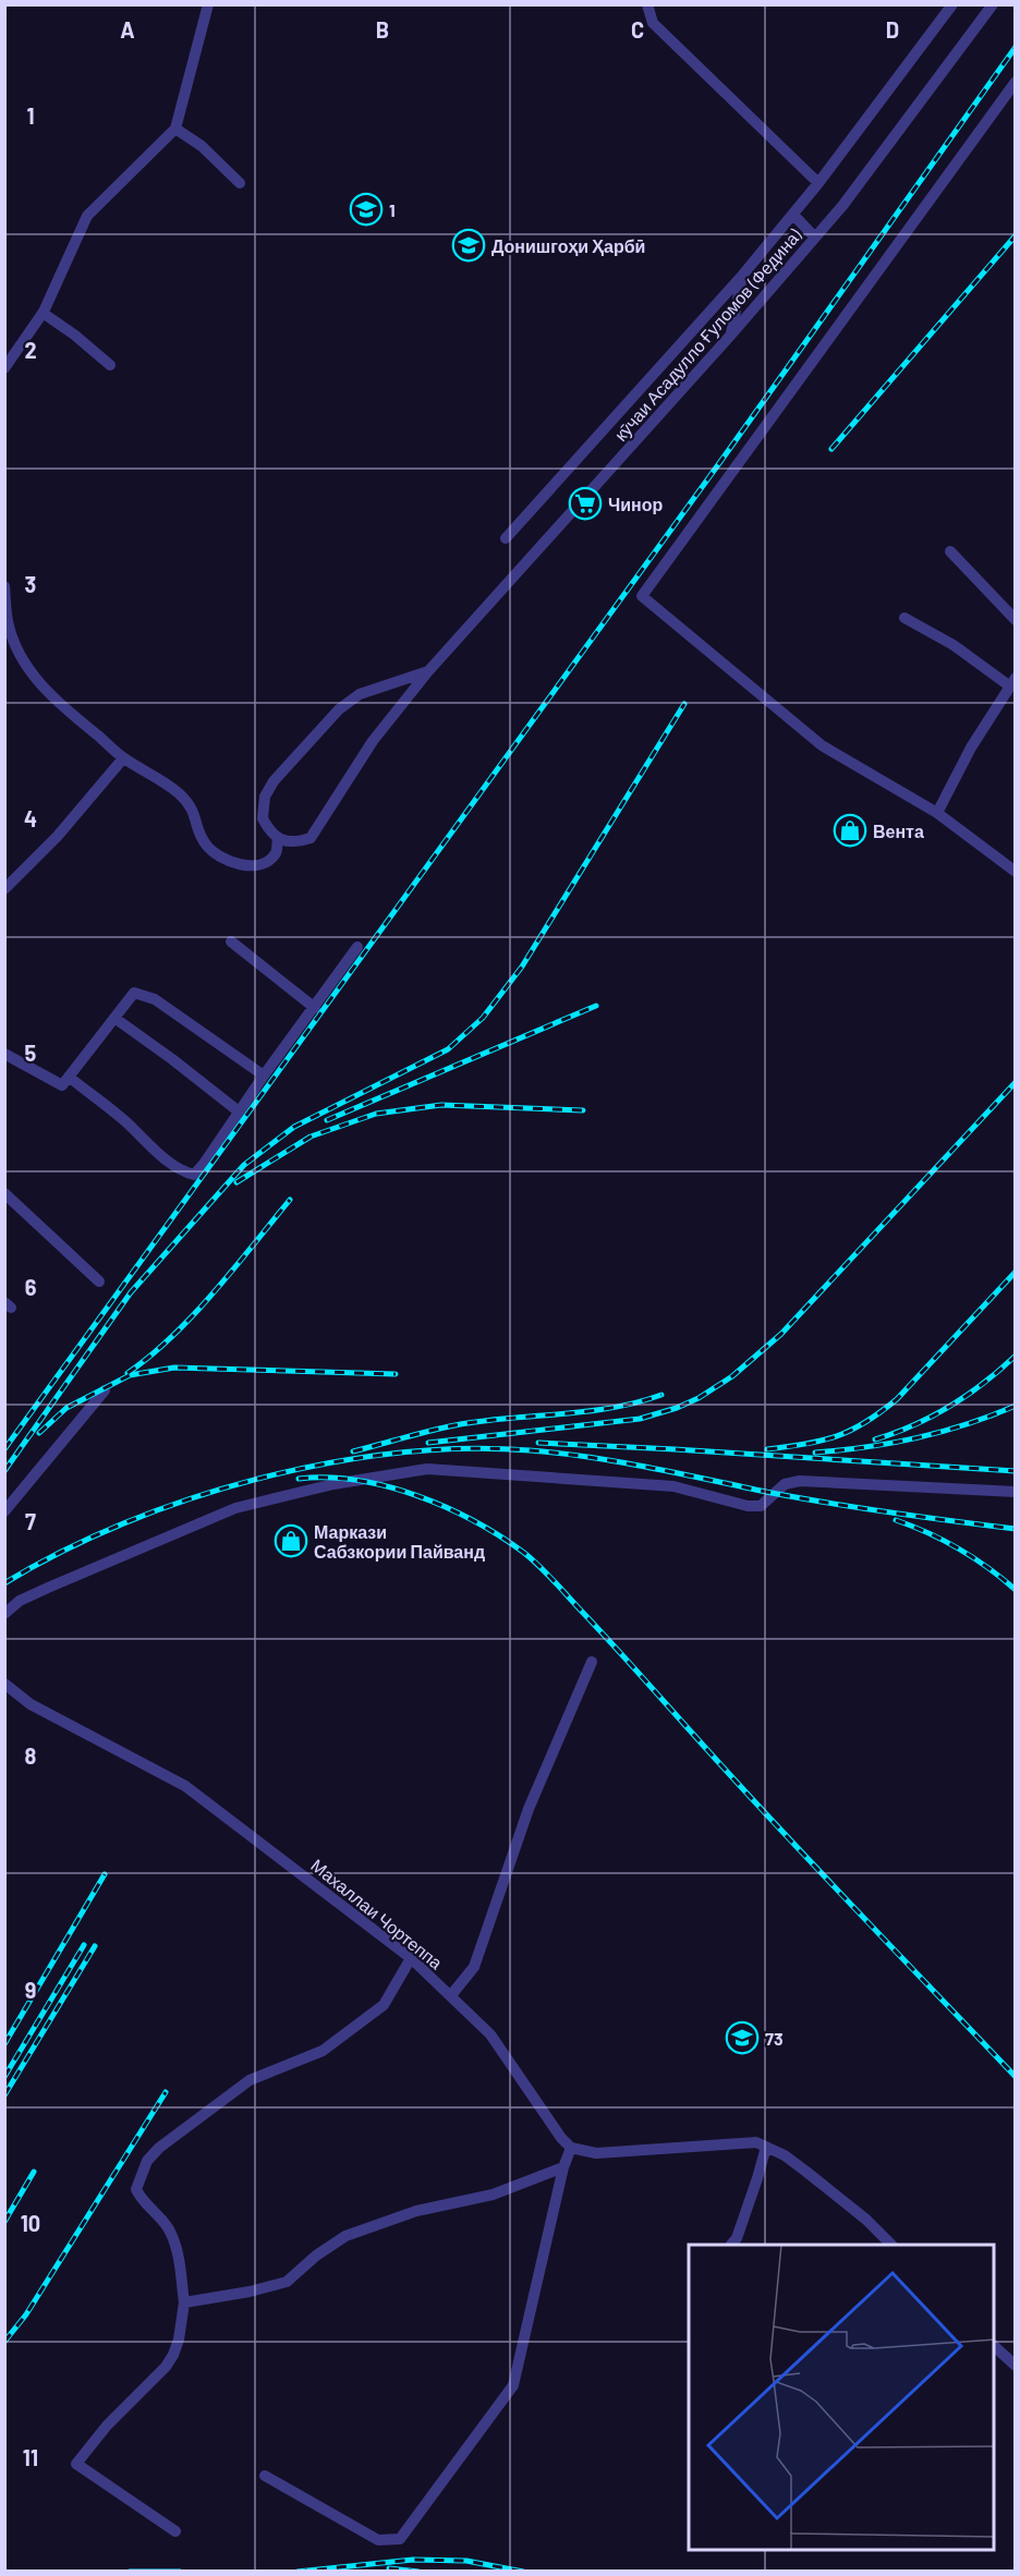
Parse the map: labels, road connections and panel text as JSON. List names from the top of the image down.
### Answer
{
  "streets": {
    "street": ["кӯчаи Асадулло Ғуломов (Федина)", "Махаллаи Чортеппа"]
  },
  "places": {
    "school or university": ["1", "Донишгоҳи Ҳарбӣ", "73"],
    "supermarket": ["Чинор"],
    "shop": ["Вента", "Маркази Сабзкории Пайванд"]
  },
  "grid": {
    "columns": [
      "A",
      "B",
      "C",
      "D"
    ],
    "rows": [
      "1",
      "2",
      "3",
      "4",
      "5",
      "6",
      "7",
      "8",
      "9",
      "10",
      "11"
    ]
  }
}
